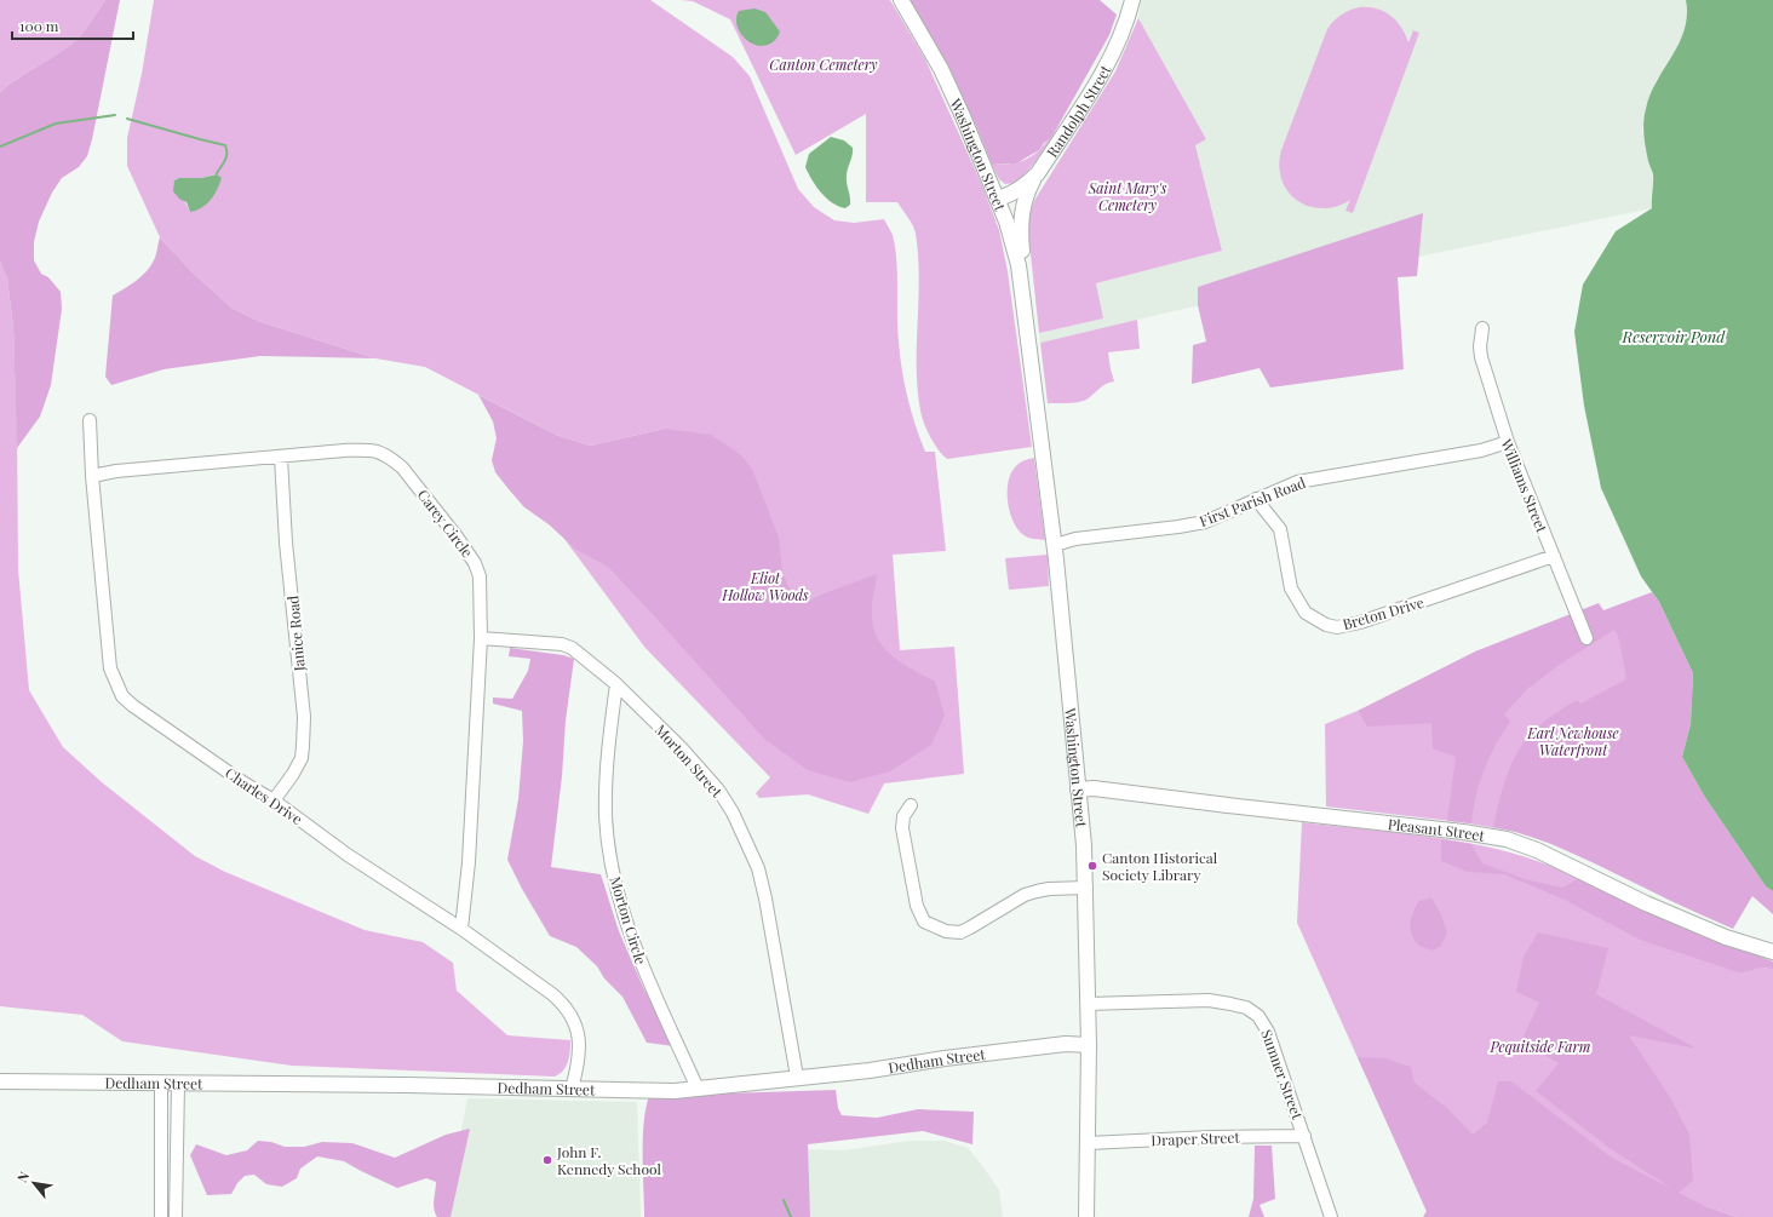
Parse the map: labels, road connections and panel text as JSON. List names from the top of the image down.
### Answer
{
  "streets": {
    "main road": [
      "Randolph Street",
      "Washington Street",
      "Pleasant Street",
      "Dedham Street"
    ],
    "street": [
      "Williams Street",
      "First Parish Road",
      "Carey Circle",
      "Breton Drive",
      "Janice Road",
      "Morton Street",
      "Charles Drive",
      "Morton Circle",
      "Sumner Street",
      "Draper Street"
    ]
  },
  "crossings": [
    ["Randolph Street", "Washington Street"],
    ["Washington Street", "First Parish Road"],
    ["Washington Street", "Pleasant Street"],
    ["Washington Street", "Dedham Street"],
    ["Washington Street", "Sumner Street"],
    ["Washington Street", "Draper Street"],
    ["Williams Street", "First Parish Road"],
    ["Williams Street", "Breton Drive"],
    ["First Parish Road", "Breton Drive"],
    ["Carey Circle", "Janice Road"],
    ["Carey Circle", "Morton Street"],
    ["Carey Circle", "Charles Drive"],
    ["Janice Road", "Charles Drive"],
    ["Morton Street", "Morton Circle"],
    ["Morton Street", "Dedham Street"],
    ["Charles Drive", "Dedham Street"],
    ["Morton Circle", "Dedham Street"],
    ["Sumner Street", "Draper Street"]
  ],
  "water": ["Reservoir Pond"],
  "parks": [
    "Canton Cemetery",
    "Saint Mary's Cemetery",
    "Eliot Hollow Woods",
    "Earl Newhouse Waterfront",
    "Pequitside Farm"
  ],
  "places": ["Canton Historical Society Library", "John F. Kennedy School"],
  "scale_bar": "100 m",
  "north": "top left"
}
